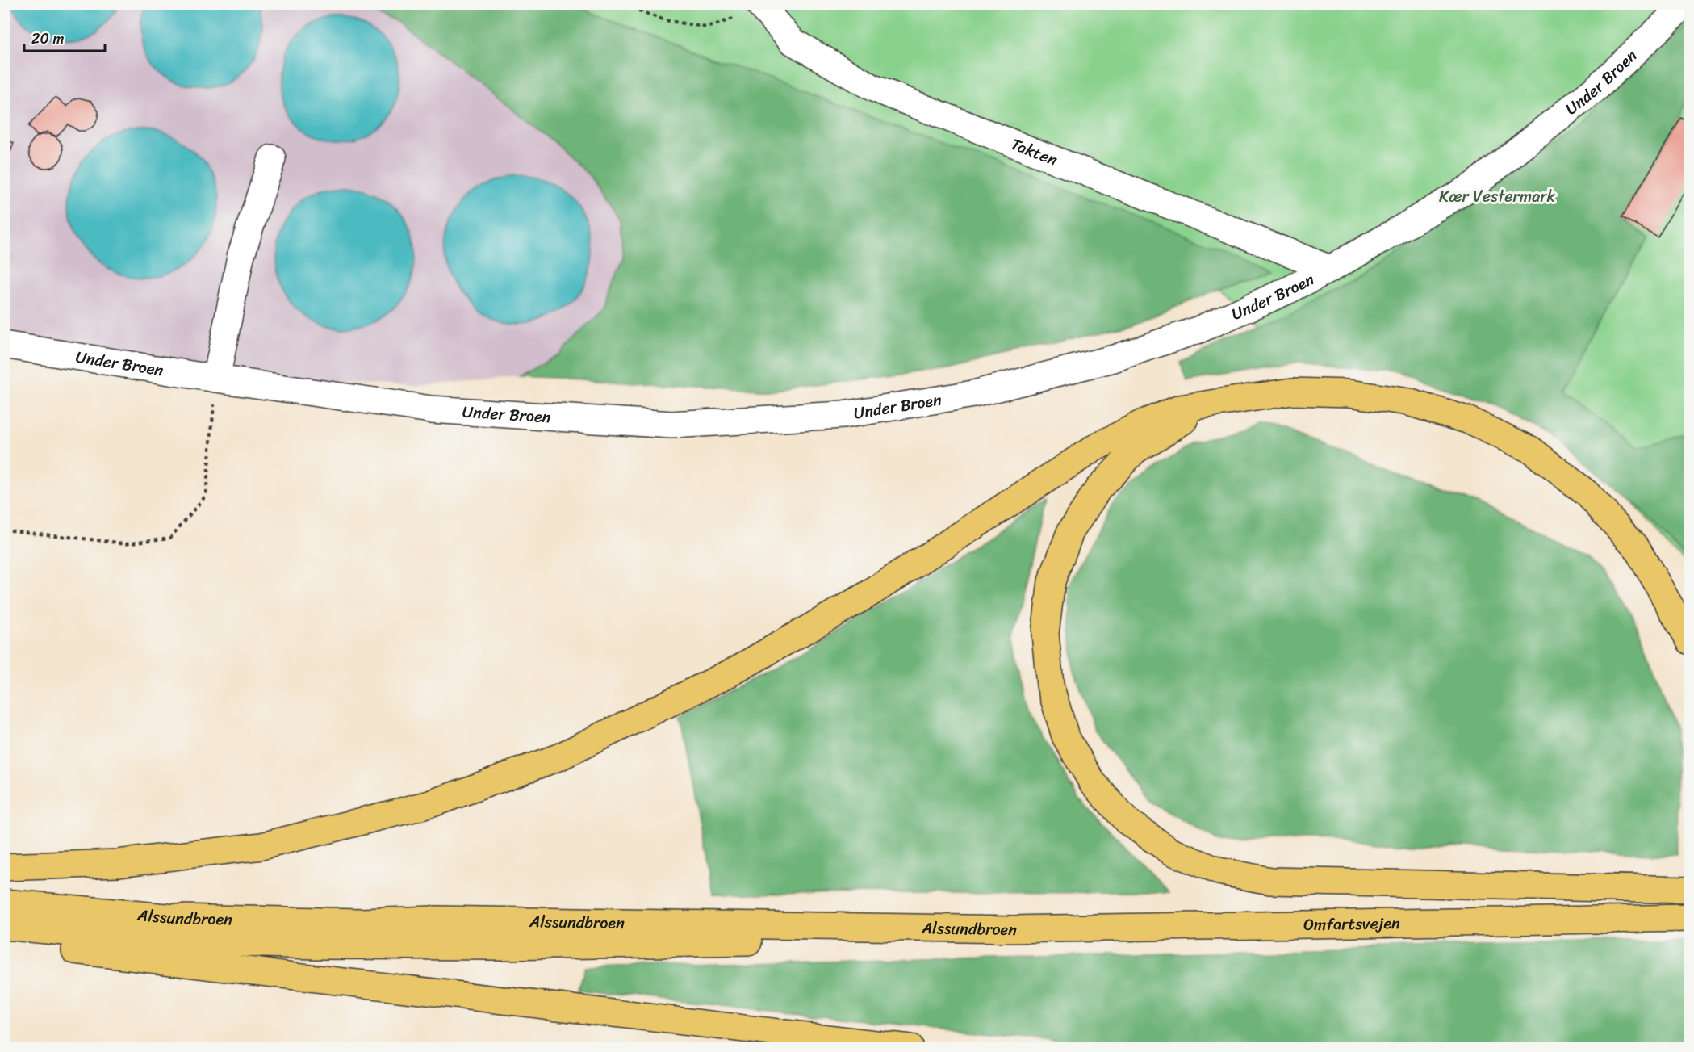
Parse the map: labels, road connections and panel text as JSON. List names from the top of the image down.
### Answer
{
  "streets": {
    "highway": ["Alssundbroen", "Omfartsvejen"],
    "street": ["Under Broen", "Takten"]
  },
  "crossings": [
    ["Under Broen", "Takten"],
    ["Alssundbroen", "Omfartsvejen"]
  ],
  "parks": ["Kær Vestermark"],
  "scale_bar": "20 m"
}
